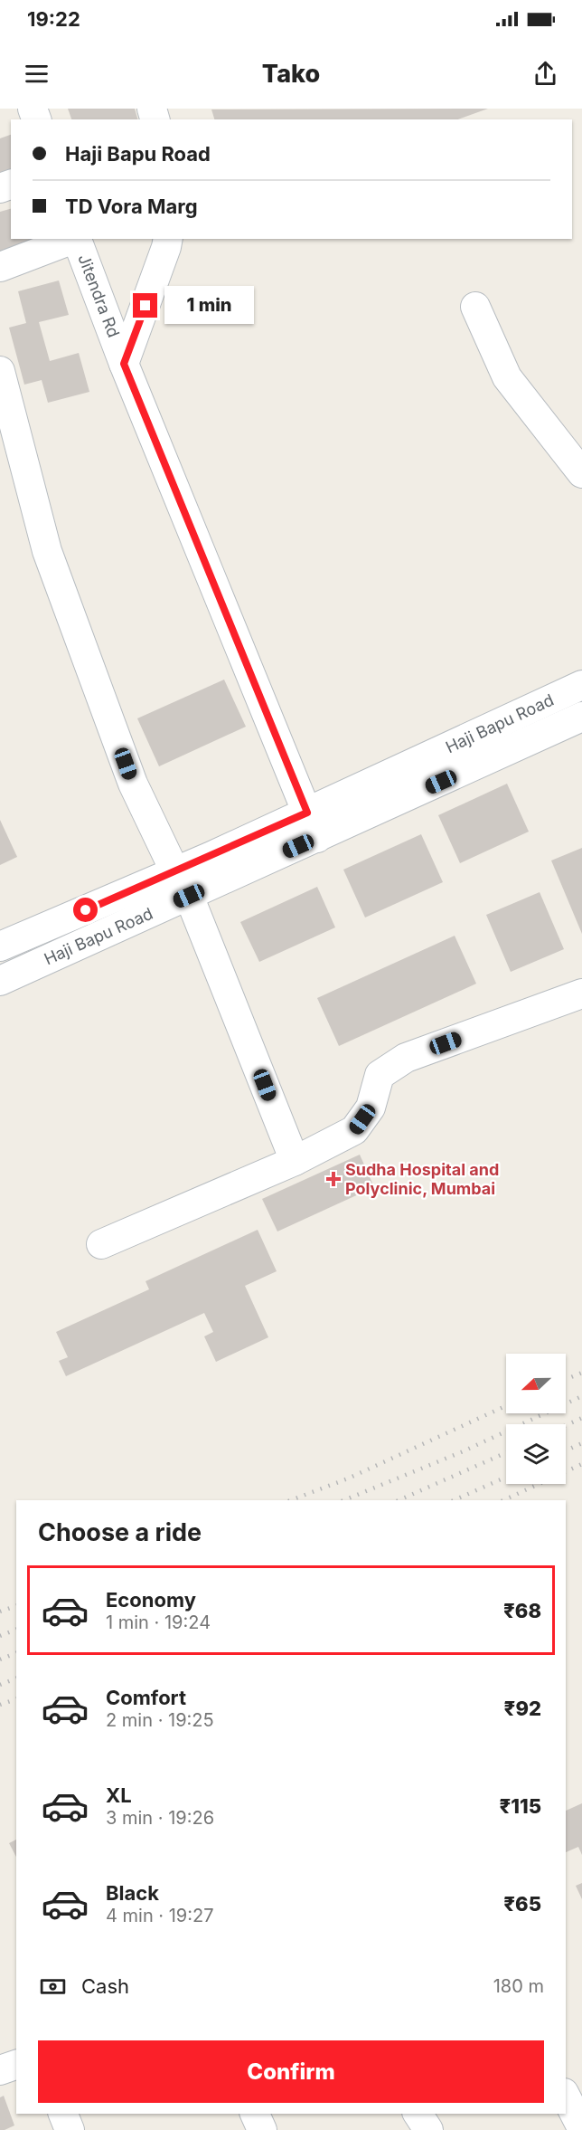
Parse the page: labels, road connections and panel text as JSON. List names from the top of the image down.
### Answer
{
  "streets": {
    "street": ["Jitendra Rd", "Haji Bapu Road"]
  },
  "crossings": [
    ["Jitendra Rd", "Haji Bapu Road"]
  ],
  "places": {
    "health": ["Sudha Hospital and Polyclinic, Mumbai"]
  },
  "north": "left",
  "page": {
    "status": "19:22",
    "header": "Tako",
    "banner": ["Haji Bapu Road", "TD Vora Marg"],
    "bubble": "1 min",
    "heading": "Choose a ride",
    "list": [
      {
        "name": "Economy",
        "note": "1 min · 19:24",
        "value": "₹68"
      },
      {
        "name": "Comfort",
        "note": "2 min · 19:25",
        "value": "₹92"
      },
      {
        "name": "XL",
        "note": "3 min · 19:26",
        "value": "₹115"
      },
      {
        "name": "Black",
        "note": "4 min · 19:27",
        "value": "₹65"
      }
    ],
    "pay": ["Cash", "180 m"],
    "buttons": "Confirm"
  }
}
